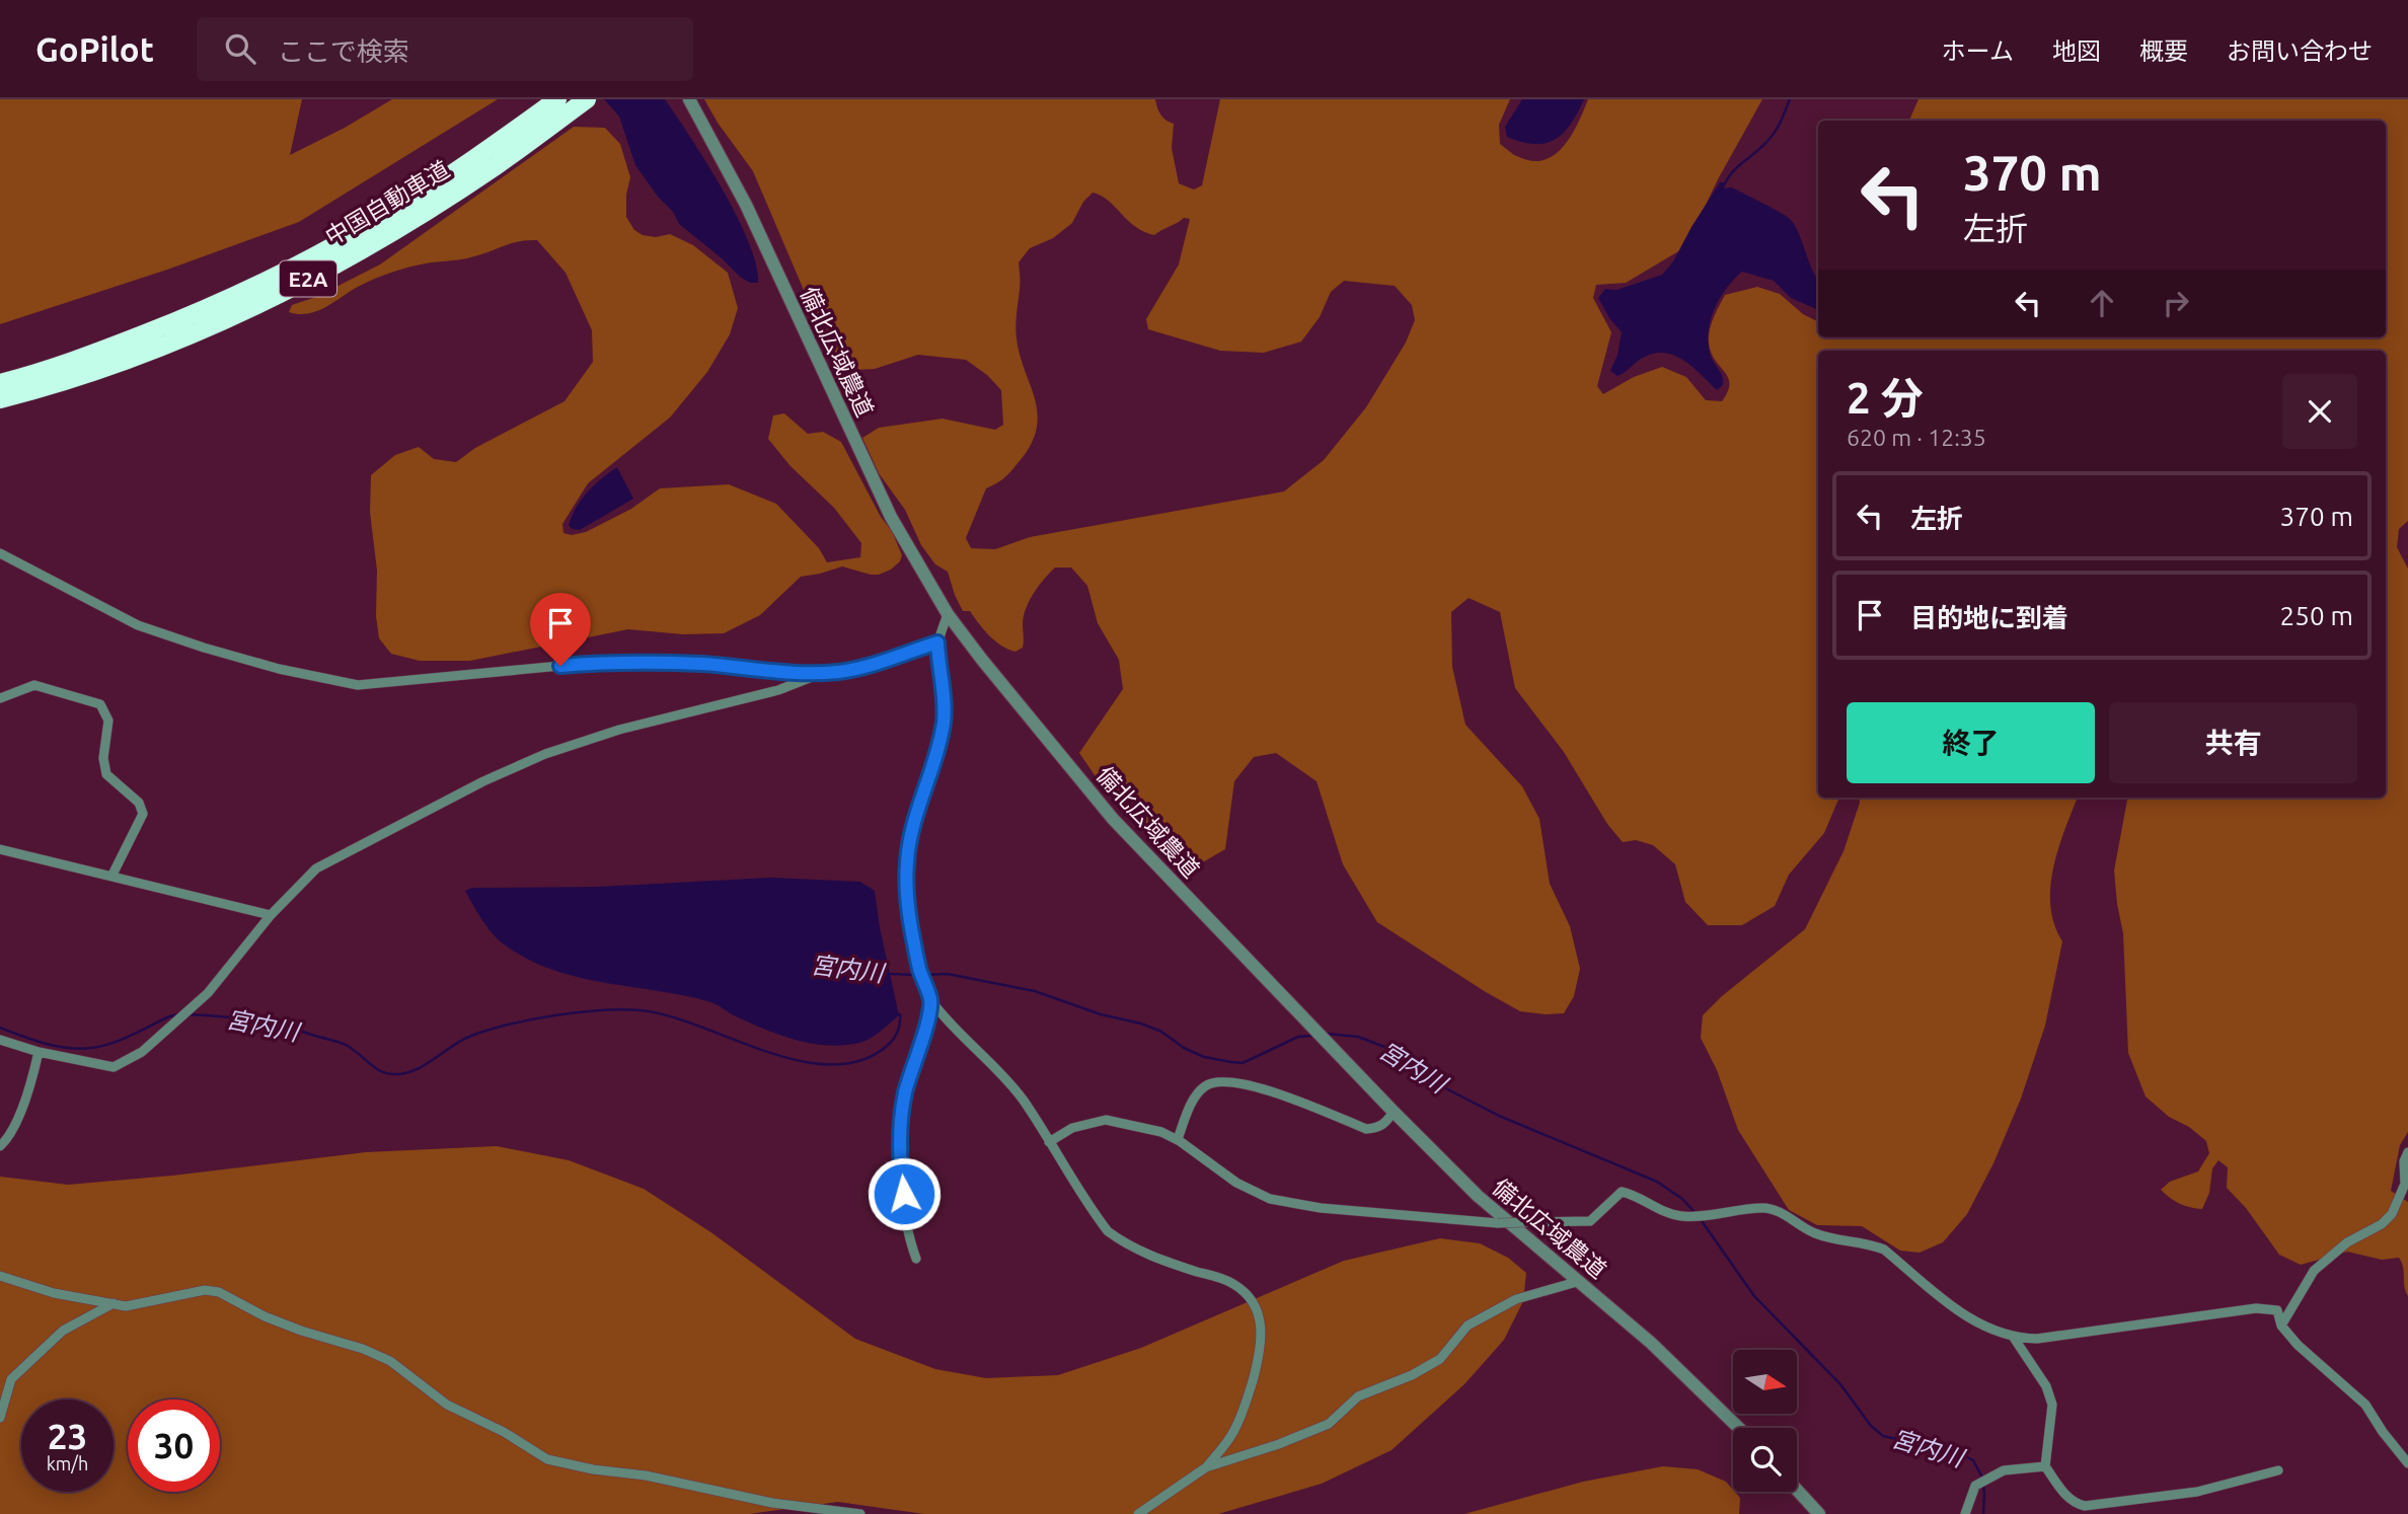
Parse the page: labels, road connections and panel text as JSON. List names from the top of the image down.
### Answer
{
  "streets": {
    "highway": ["中国自動車道", "E2A"],
    "street": ["備北広域農道"]
  },
  "water": ["宮内川"],
  "north": "right",
  "page": {
    "header": "GoPilot",
    "search": "ここで検索",
    "nav": [
      "ホーム",
      "地図",
      "概要",
      "お問い合わせ"
    ],
    "turn": ["370 m", "左折"],
    "heading": ["2 分", "620 m · 12:35"],
    "list": [
      {
        "name": "左折",
        "value": "370 m"
      },
      {
        "name": "目的地に到着",
        "value": "250 m"
      }
    ],
    "buttons": ["終了", "共有"],
    "speed": "23 km/h",
    "limit": "30"
  }
}
